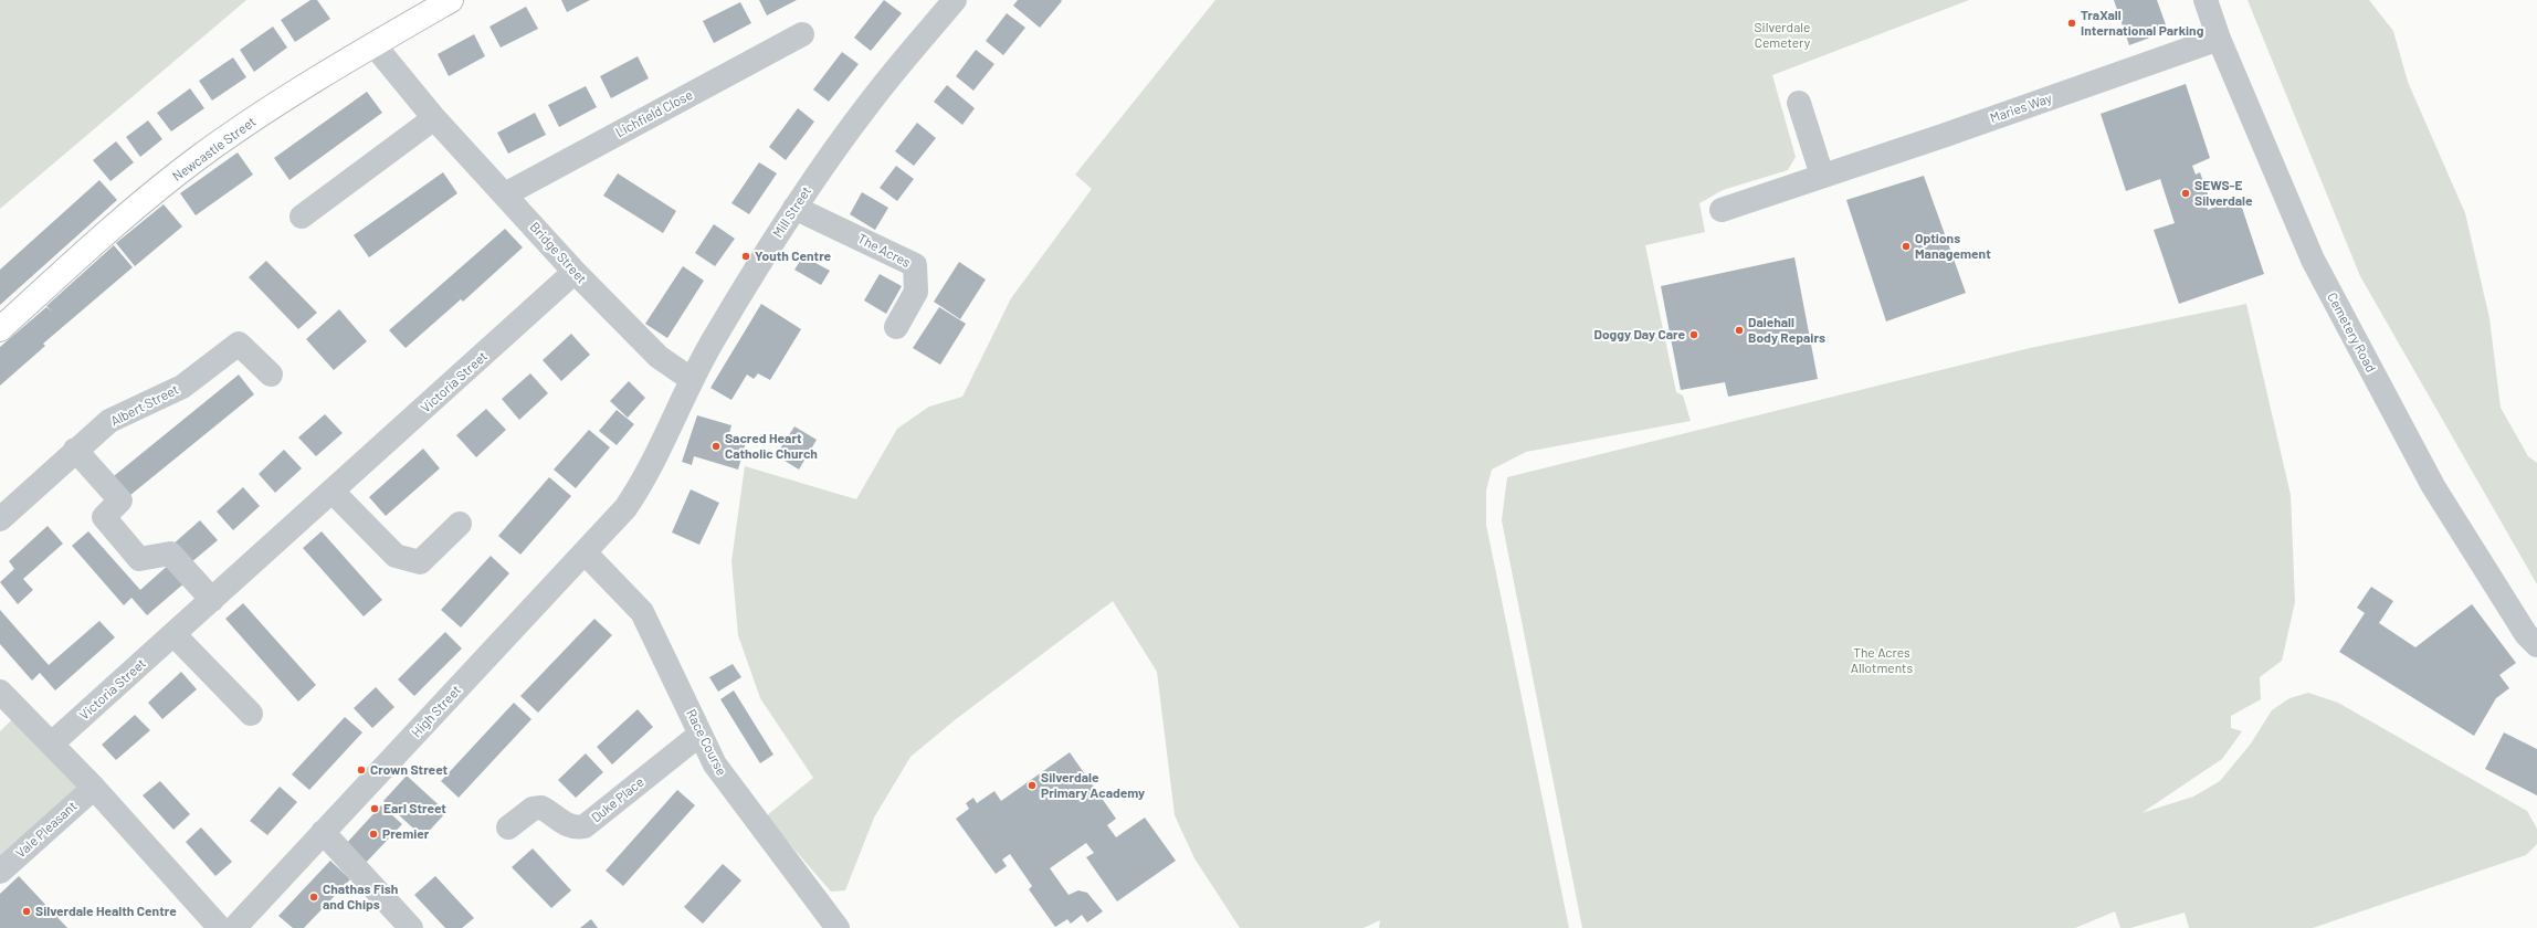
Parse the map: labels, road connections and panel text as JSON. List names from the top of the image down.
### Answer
{
  "streets": {
    "main road": ["Newcastle Street"],
    "street": [
      "Maries Way",
      "Lichfield Close",
      "Mill Street",
      "The Acres",
      "Bridge Street",
      "Cemetery Road",
      "Victoria Street",
      "Albert Street",
      "High Street",
      "Race Course",
      "Duke Place",
      "Vale Pleasant"
    ]
  },
  "crossings": [
    ["Maries Way", "Cemetery Road"],
    ["Lichfield Close", "Bridge Street"],
    ["Newcastle Street", "Bridge Street"],
    ["Mill Street", "The Acres"],
    ["Mill Street", "Bridge Street"],
    ["Mill Street", "High Street"],
    ["Bridge Street", "Victoria Street"],
    ["High Street", "Race Course"],
    ["Race Course", "Duke Place"]
  ],
  "parks": ["Silverdale Cemetery", "The Acres Allotments"],
  "places": [
    "TraXall International Parking",
    "SEWS-E Silverdale",
    "Options Management",
    "Youth Centre",
    "Dalehall Body Repairs",
    "Doggy Day Care",
    "Sacred Heart Catholic Church",
    "Crown Street",
    "Silverdale Primary Academy",
    "Earl Street",
    "Premier",
    "Chathas Fish and Chips",
    "Silverdale Health Centre"
  ]
}
